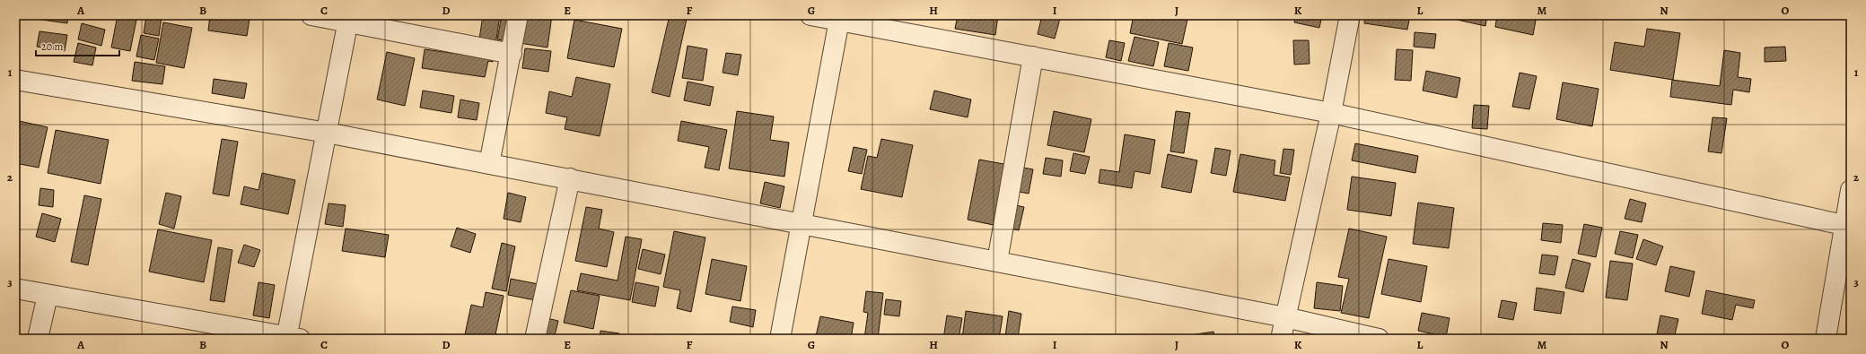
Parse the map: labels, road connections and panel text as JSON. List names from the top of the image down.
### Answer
{
  "scale_bar": "20 m",
  "grid": {
    "columns": [
      "A",
      "B",
      "C",
      "D",
      "E",
      "F",
      "G",
      "H",
      "I",
      "J",
      "K",
      "L",
      "M",
      "N",
      "O"
    ],
    "rows": ["1", "2", "3"]
  }
}
